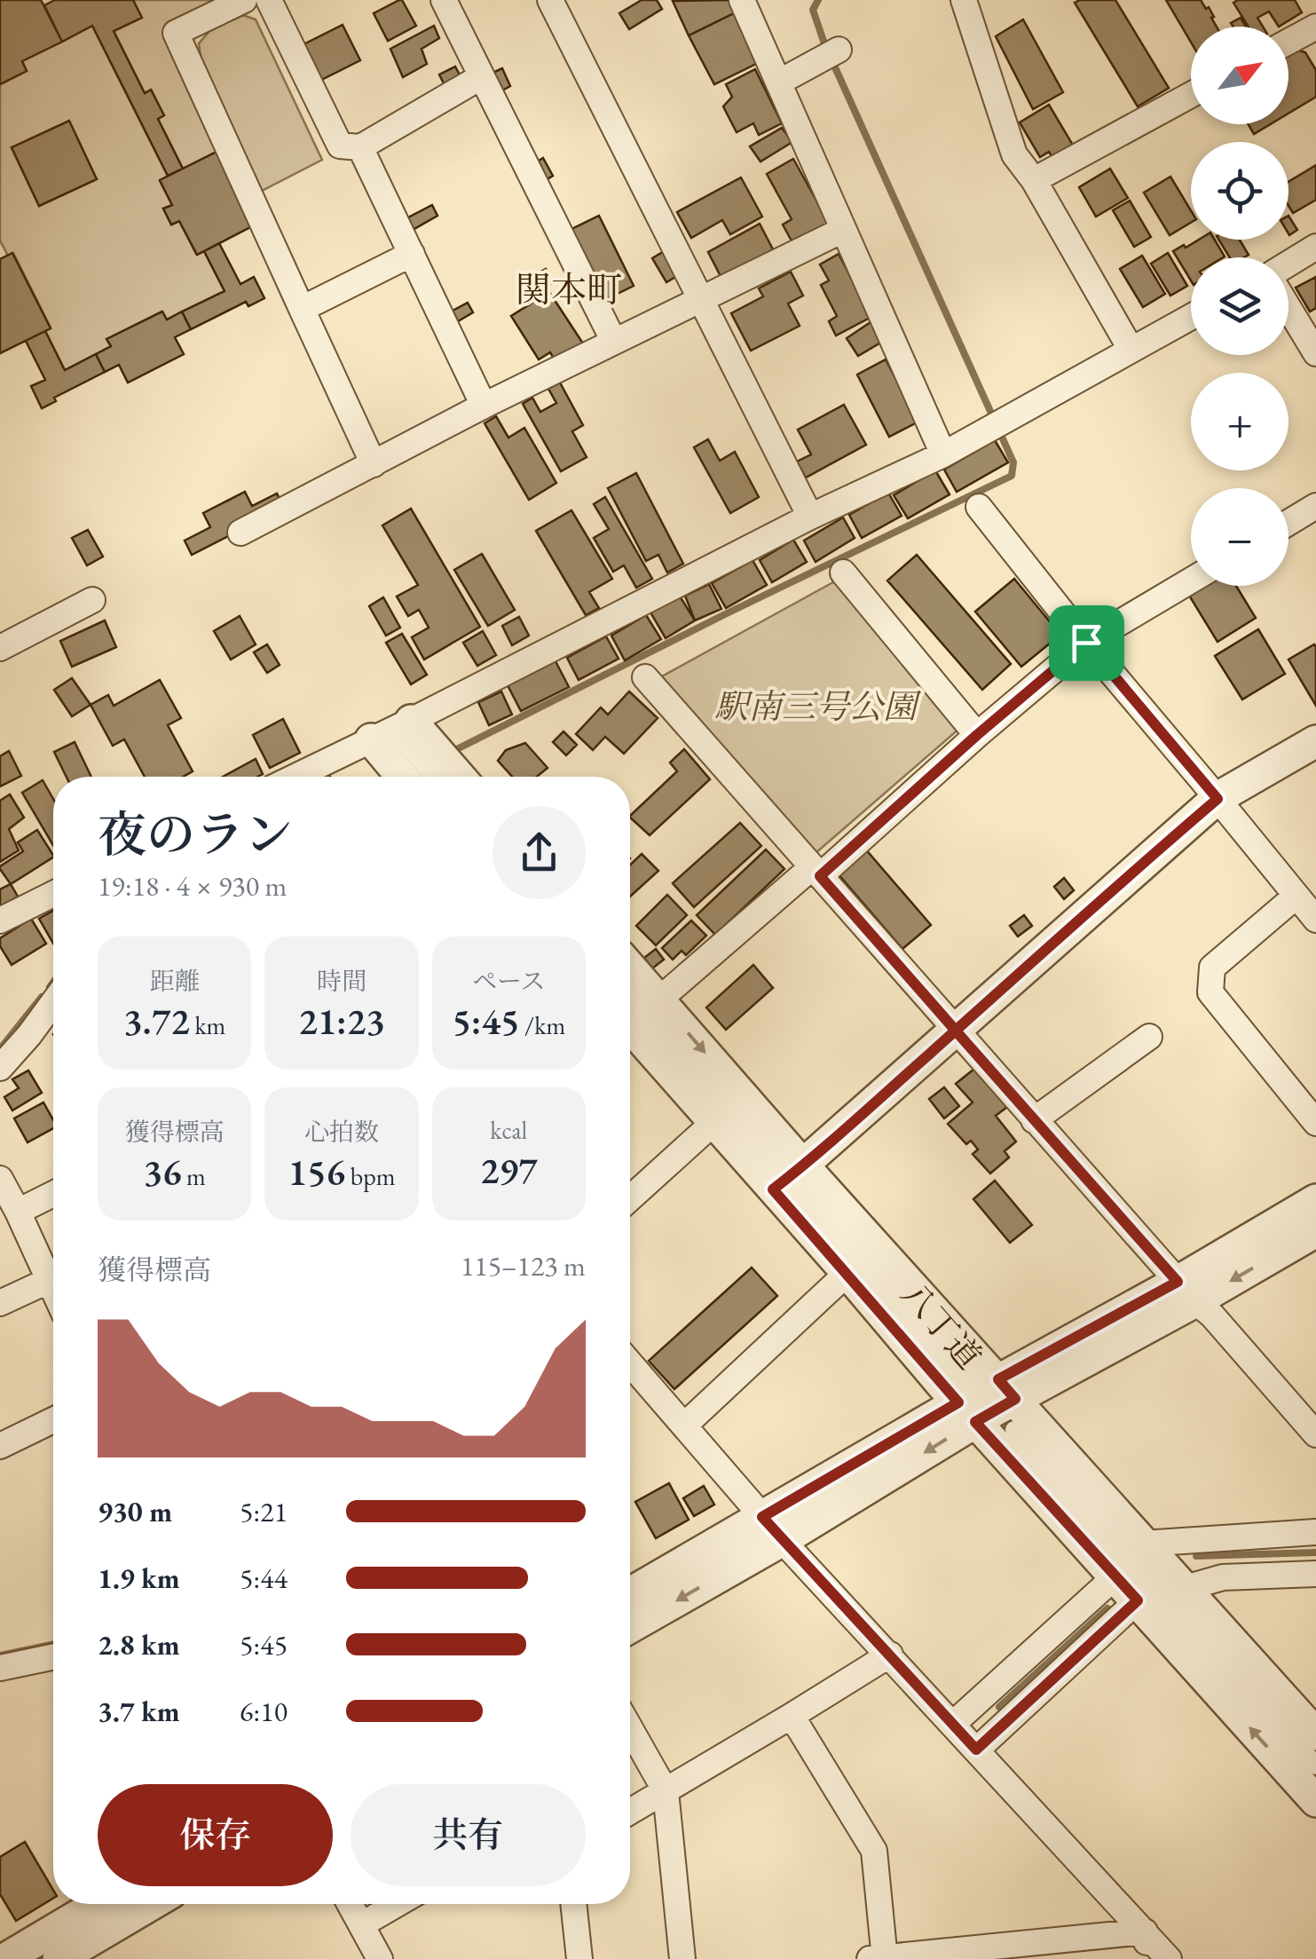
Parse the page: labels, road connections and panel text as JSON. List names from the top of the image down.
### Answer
{
  "streets": {
    "street": ["八丁道"]
  },
  "districts": ["関本町"],
  "parks": ["駅南三号公園"],
  "north": "top right",
  "page": {
    "map_buttons": ["+", "−"],
    "heading": ["夜のラン", "19:18 · 4 × 930 m"],
    "stats": [
      ["距離", "3.72 km"],
      ["時間", "21:23"],
      ["ペース", "5:45 /km"],
      ["獲得標高", "36 m"],
      ["心拍数", "156 bpm"],
      ["kcal", "297"]
    ],
    "chart": ["獲得標高", "115–123 m"],
    "list": [
      {
        "name": "930 m",
        "note": "5:21"
      },
      {
        "name": "1.9 km",
        "note": "5:44"
      },
      {
        "name": "2.8 km",
        "note": "5:45"
      },
      {
        "name": "3.7 km",
        "note": "6:10"
      }
    ],
    "buttons": ["保存", "共有"]
  }
}
